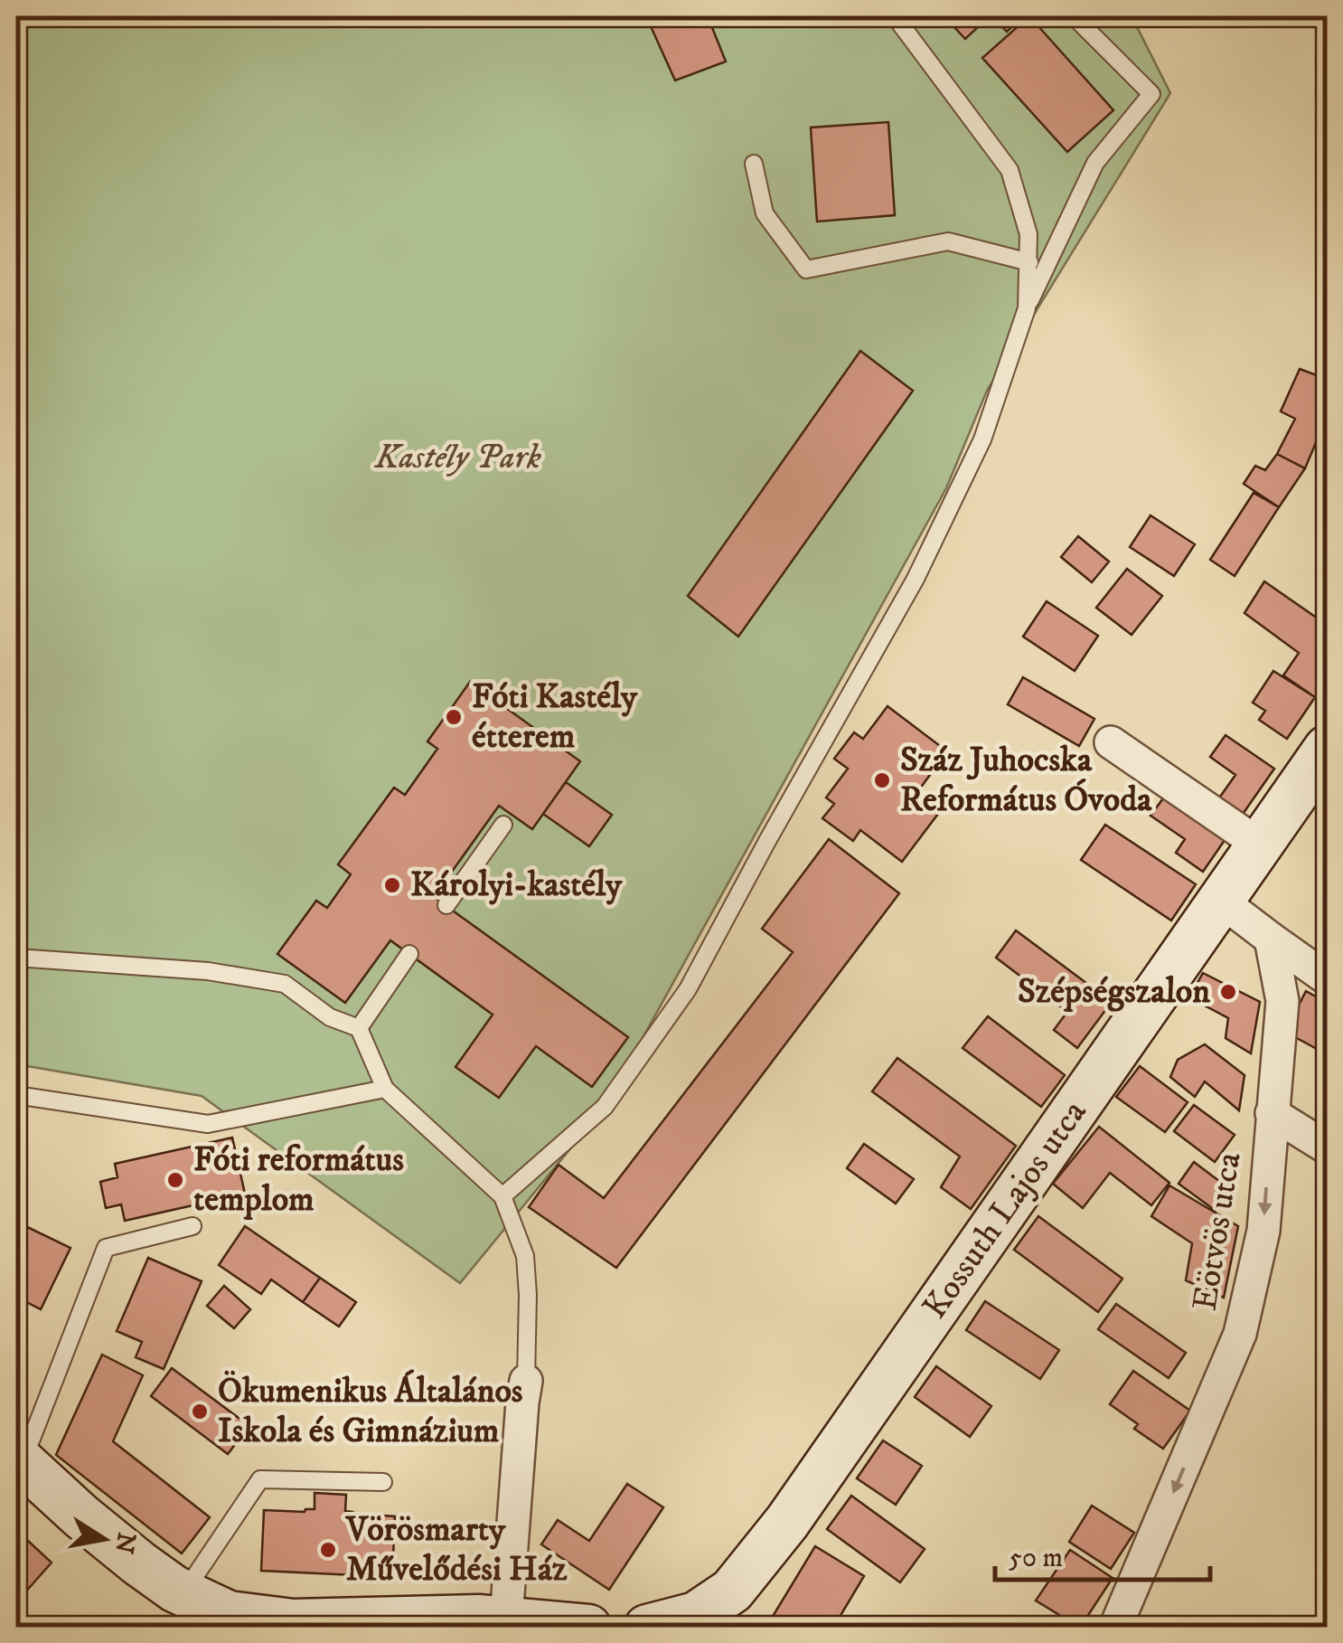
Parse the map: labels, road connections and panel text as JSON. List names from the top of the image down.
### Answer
{
  "streets": {
    "main road": ["Kossuth Lajos utca"],
    "street": ["Eötvös utca"]
  },
  "one_way": ["Eötvös utca"],
  "parks": ["Kastély Park"],
  "places": [
    "Fóti Kastély étterem",
    "Száz Juhocska Református Óvoda",
    "Károlyi-kastély",
    "Szépségszalon",
    "Fóti református templom",
    "Ökumenikus Általános Iskola és Gimnázium",
    "Vörösmarty Művelődési Ház"
  ],
  "scale_bar": "50 m",
  "north": "right"
}
